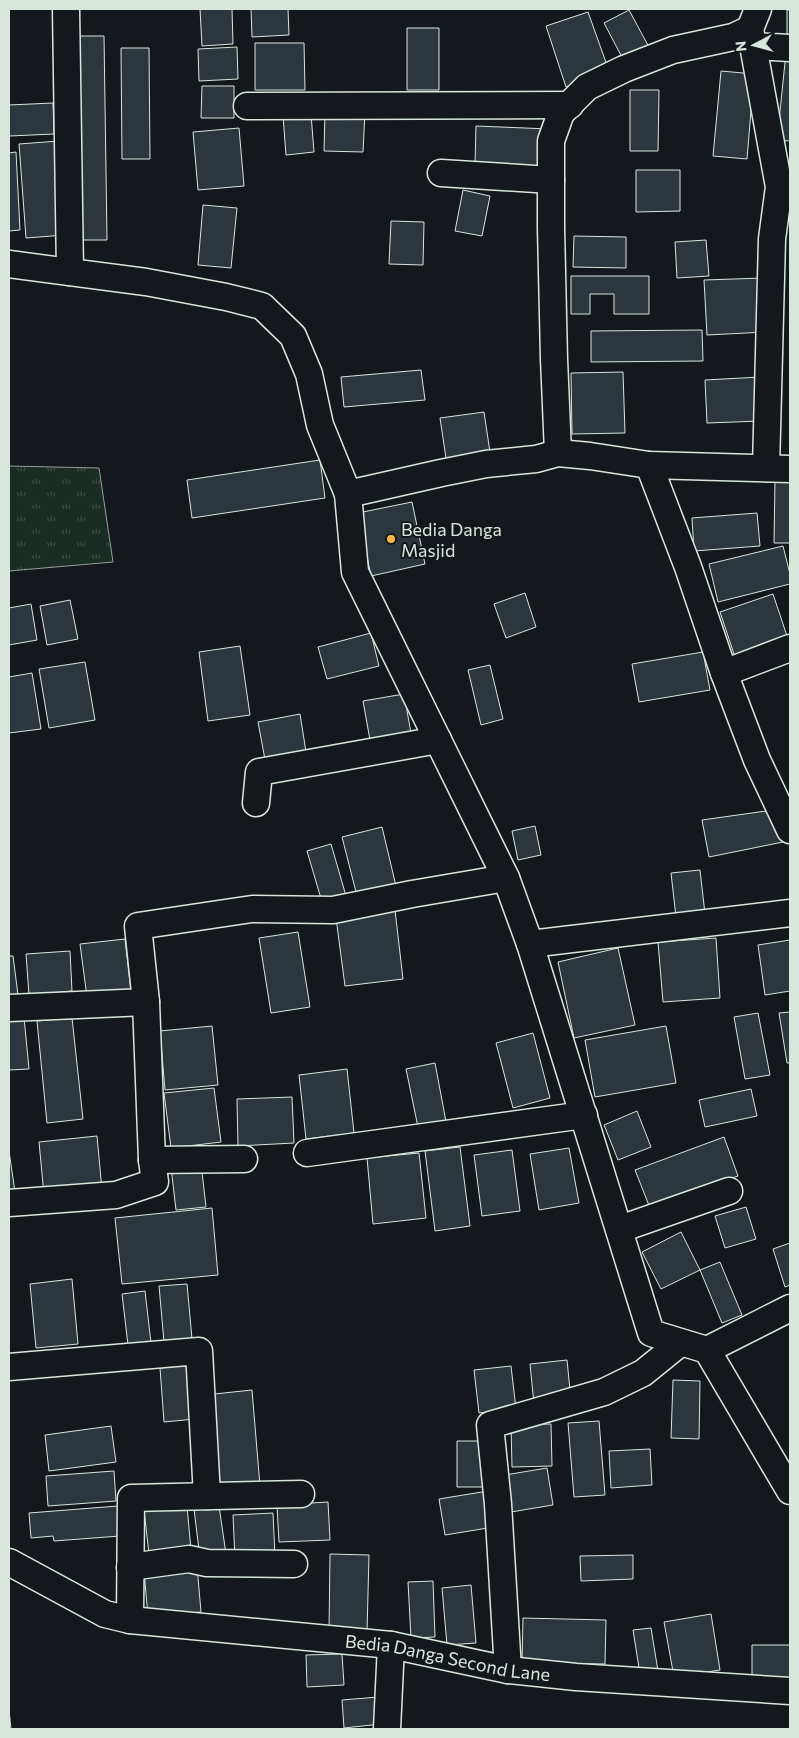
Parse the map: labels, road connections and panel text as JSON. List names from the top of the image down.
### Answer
{
  "streets": {
    "street": ["Bedia Danga Second Lane"]
  },
  "places": ["Bedia Danga Masjid"],
  "north": "left"
}
